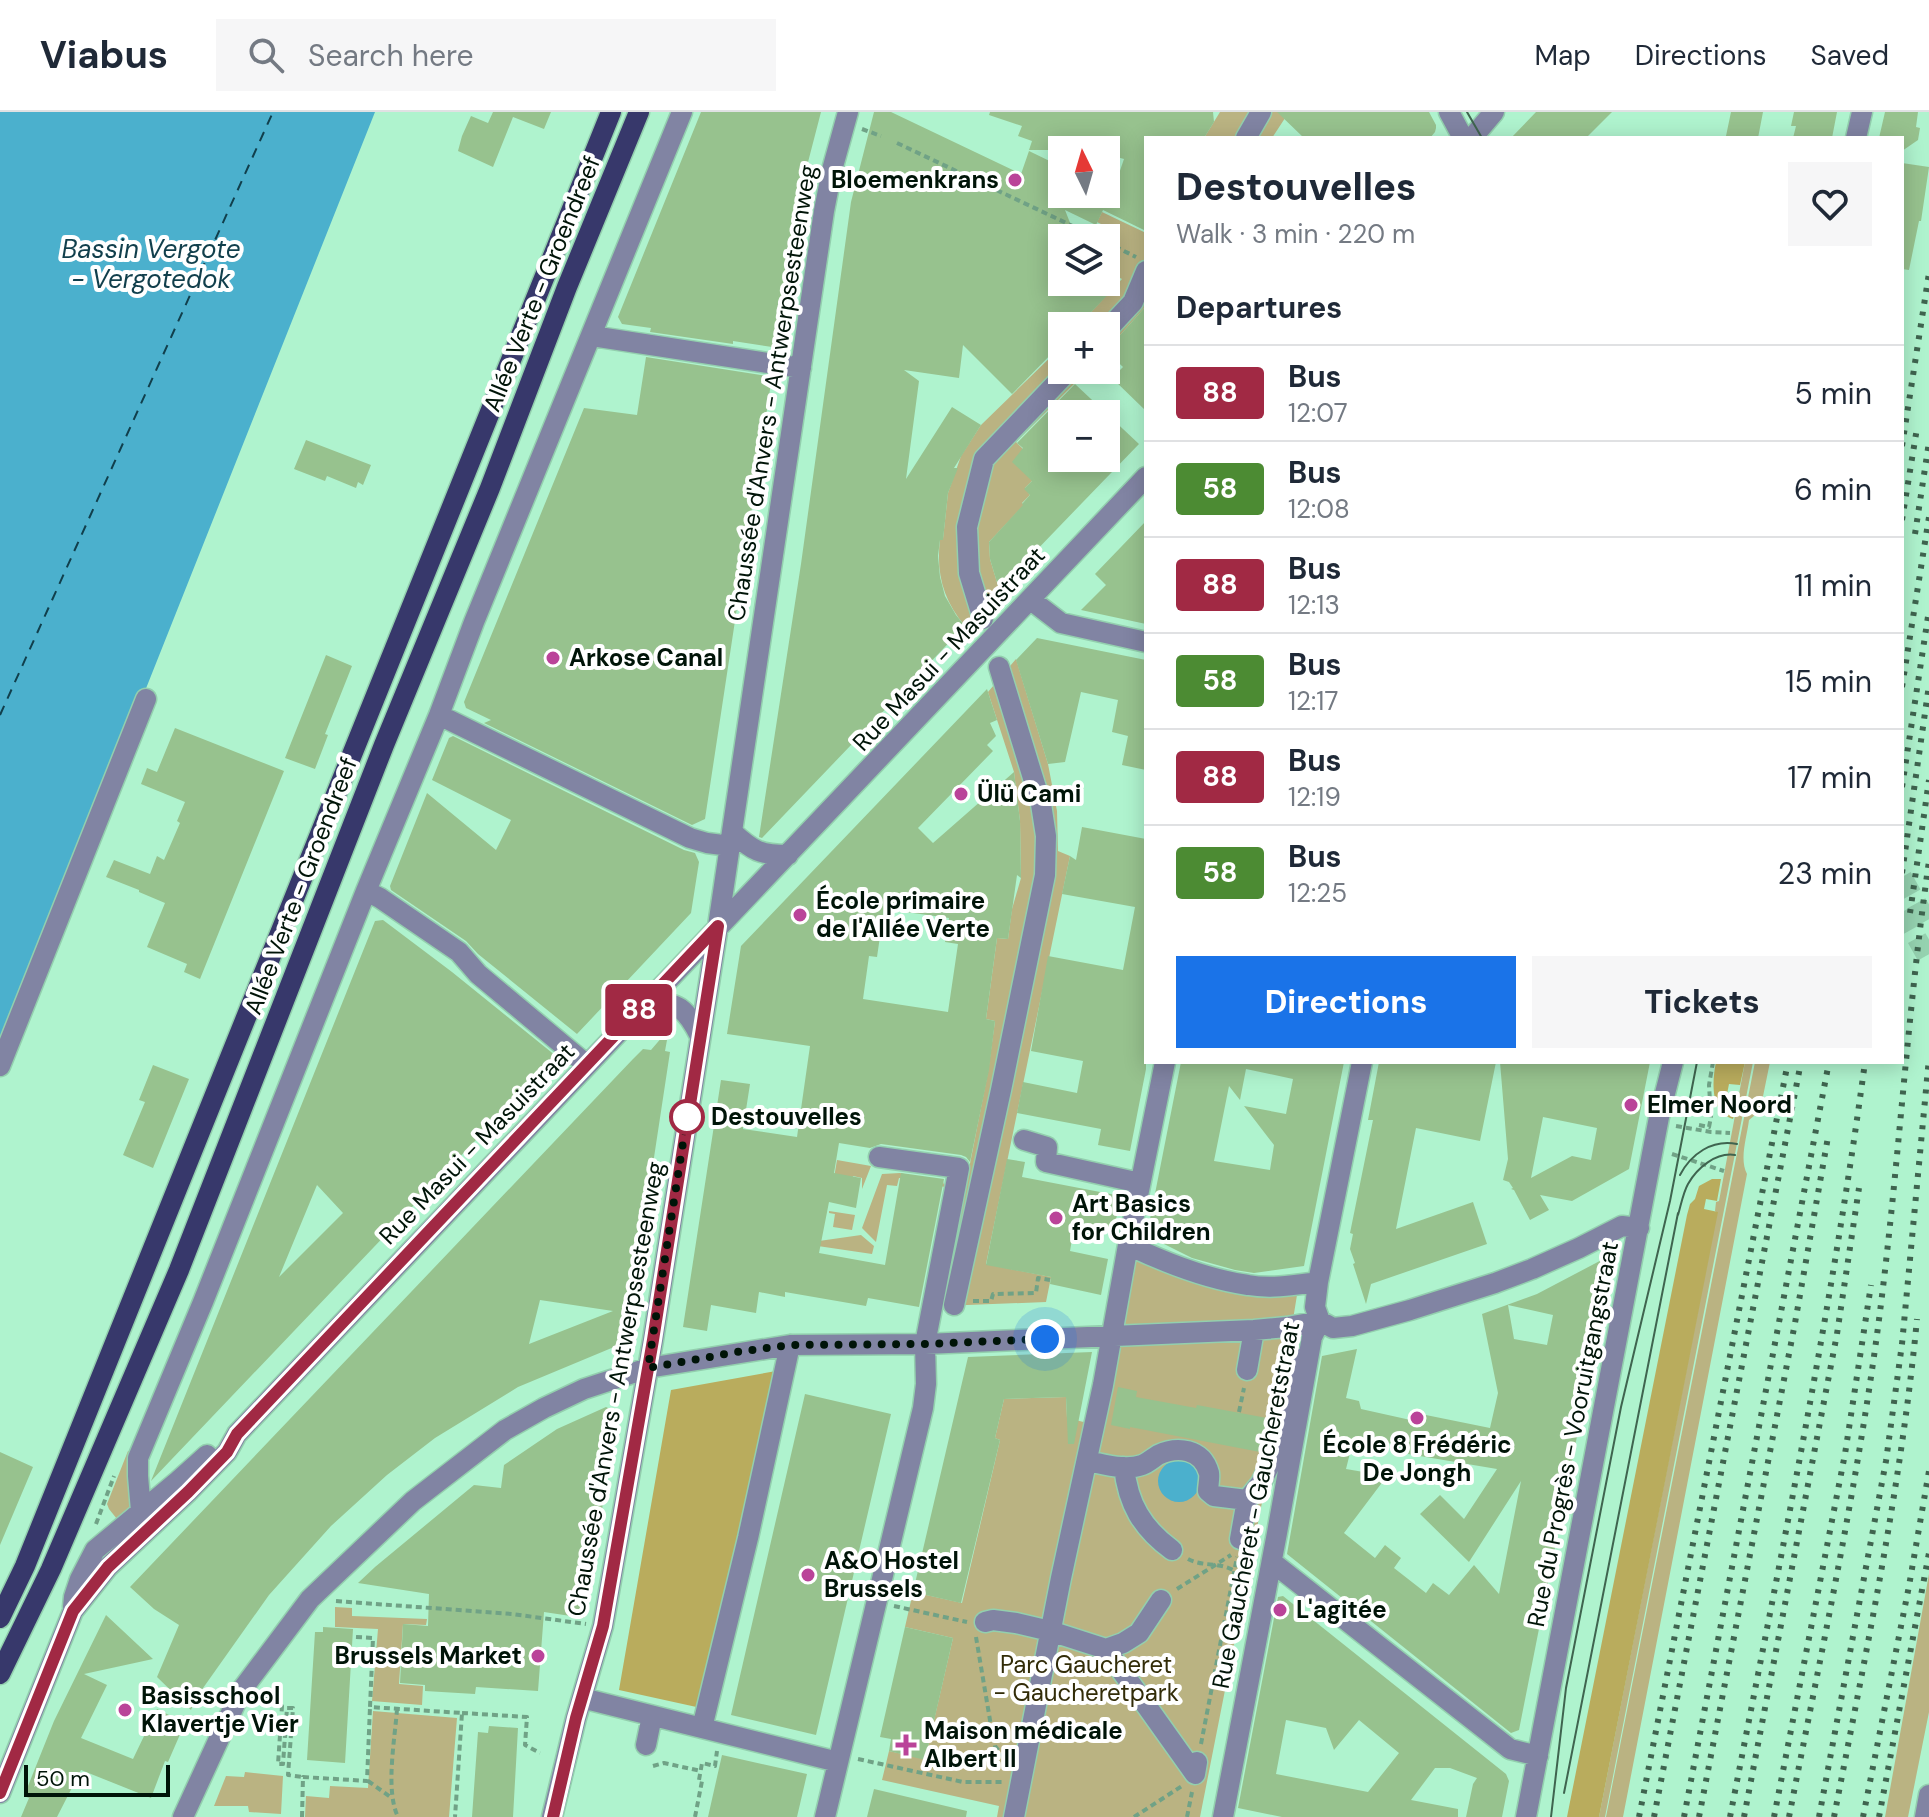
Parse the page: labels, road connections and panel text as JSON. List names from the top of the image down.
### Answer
{
  "streets": {
    "main road": ["Allée Verte - Groendreef"],
    "street": [
      "Chaussée d'Anvers - Antwerpsesteenweg",
      "Rue Masui - Masuistraat",
      "Rue du Progrès - Vooruitgangstraat",
      "Rue Gaucheret - Gaucheretstraat"
    ]
  },
  "crossings": [
    ["Chaussée d'Anvers - Antwerpsesteenweg", "Rue Masui - Masuistraat"]
  ],
  "water": ["Bassin Vergote - Vergotedok"],
  "parks": ["Parc Gaucheret - Gaucheretpark"],
  "places": {
    "other": [
      "Bloemenkrans",
      "Arkose Canal",
      "Ülü Cami",
      "École primaire de l'Allée Verte",
      "Elmer Noord",
      "Destouvelles",
      "Art Basics for Children",
      "École 8 Frédéric De Jongh",
      "A&O Hostel Brussels",
      "L'agitée",
      "Brussels Market",
      "Basisschool Klavertje Vier"
    ],
    "health": ["Maison médicale Albert II"]
  },
  "lines": ["bus line 88"],
  "scale_bar": "50 m",
  "north": "top",
  "page": {
    "header": "Viabus",
    "search": "Search here",
    "nav": ["Map", "Directions", "Saved"],
    "on_map": "88",
    "map_buttons": ["+", "−"],
    "heading": [
      ["Destouvelles", "Walk · 3 min · 220 m"],
      "Departures"
    ],
    "list": [
      {
        "mark": "88",
        "name": "Bus",
        "note": "12:07",
        "value": "5 min"
      },
      {
        "mark": "58",
        "name": "Bus",
        "note": "12:08",
        "value": "6 min"
      },
      {
        "mark": "88",
        "name": "Bus",
        "note": "12:13",
        "value": "11 min"
      },
      {
        "mark": "58",
        "name": "Bus",
        "note": "12:17",
        "value": "15 min"
      },
      {
        "mark": "88",
        "name": "Bus",
        "note": "12:19",
        "value": "17 min"
      },
      {
        "mark": "58",
        "name": "Bus",
        "note": "12:25",
        "value": "23 min"
      }
    ],
    "buttons": ["Directions", "Tickets"],
    "scale": "50 m"
  }
}
